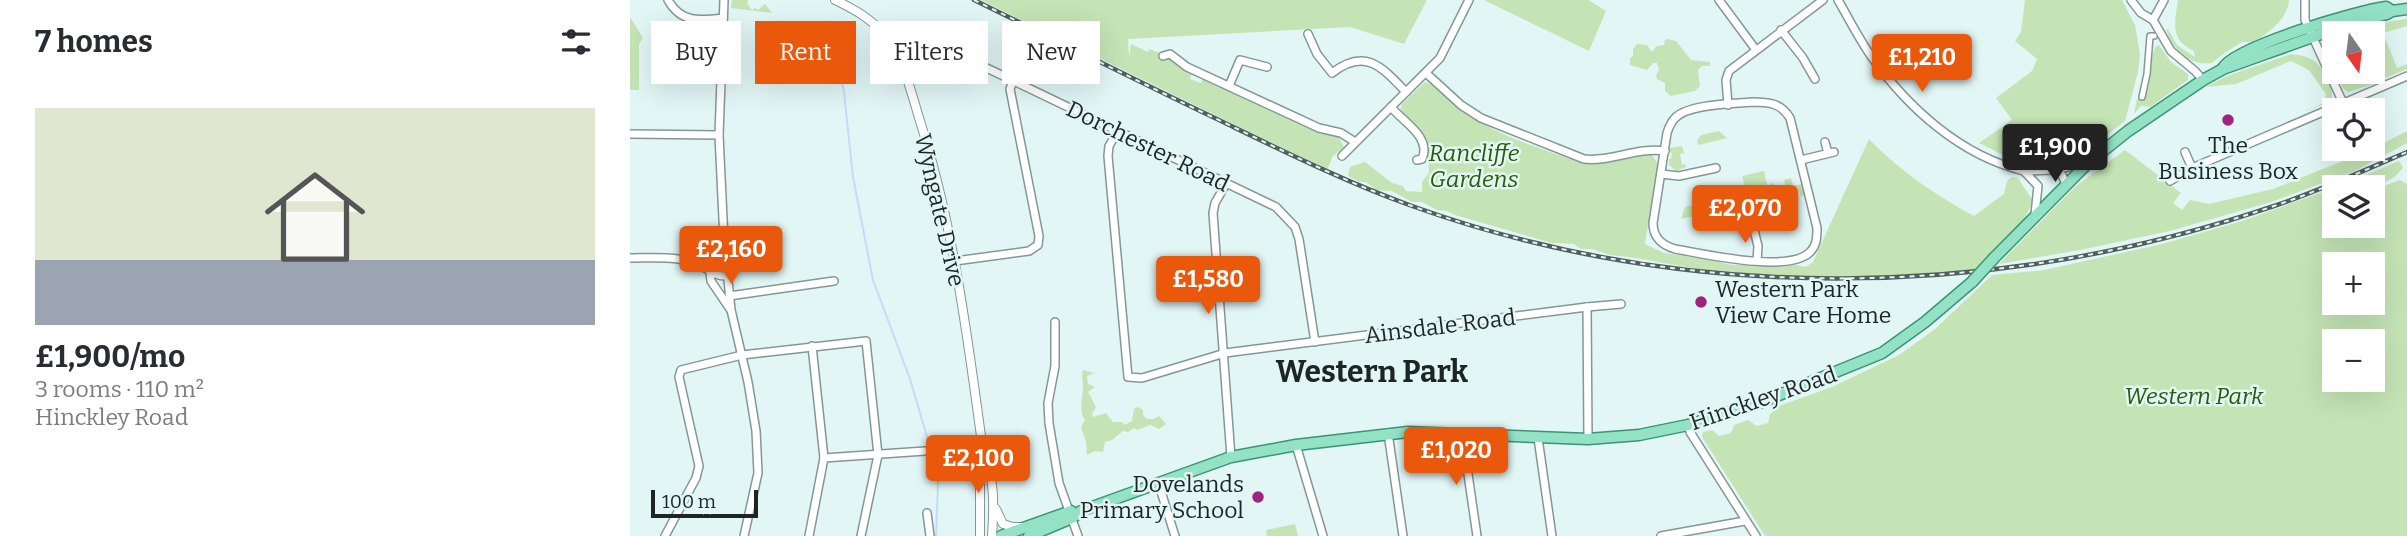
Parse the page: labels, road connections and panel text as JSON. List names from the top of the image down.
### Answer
{
  "streets": {
    "main road": ["Hinckley Road"],
    "street": ["Dorchester Road", "Wyngate Drive", "Ainsdale Road"]
  },
  "crossings": [
    ["Dorchester Road", "Ainsdale Road"]
  ],
  "districts": ["Western Park"],
  "parks": ["Rancliffe Gardens", "Western Park"],
  "places": ["The Business Box", "Western Park View Care Home", "Dovelands Primary School"],
  "scale_bar": "100 m",
  "north": "bottom",
  "page": {
    "heading": "7 homes",
    "map_buttons": ["+", "−"],
    "chip": [
      "Buy",
      "Rent",
      "Filters",
      "New"
    ],
    "price": [
      "£1,210",
      "£1,900",
      "£2,070",
      "£2,160",
      "£1,580",
      "£1,020",
      "£2,100"
    ],
    "list": [
      {
        "name": "£1,900/mo",
        "note": "3 rooms · 110 m² · Hinckley Road"
      }
    ],
    "scale": "100 m"
  }
}
